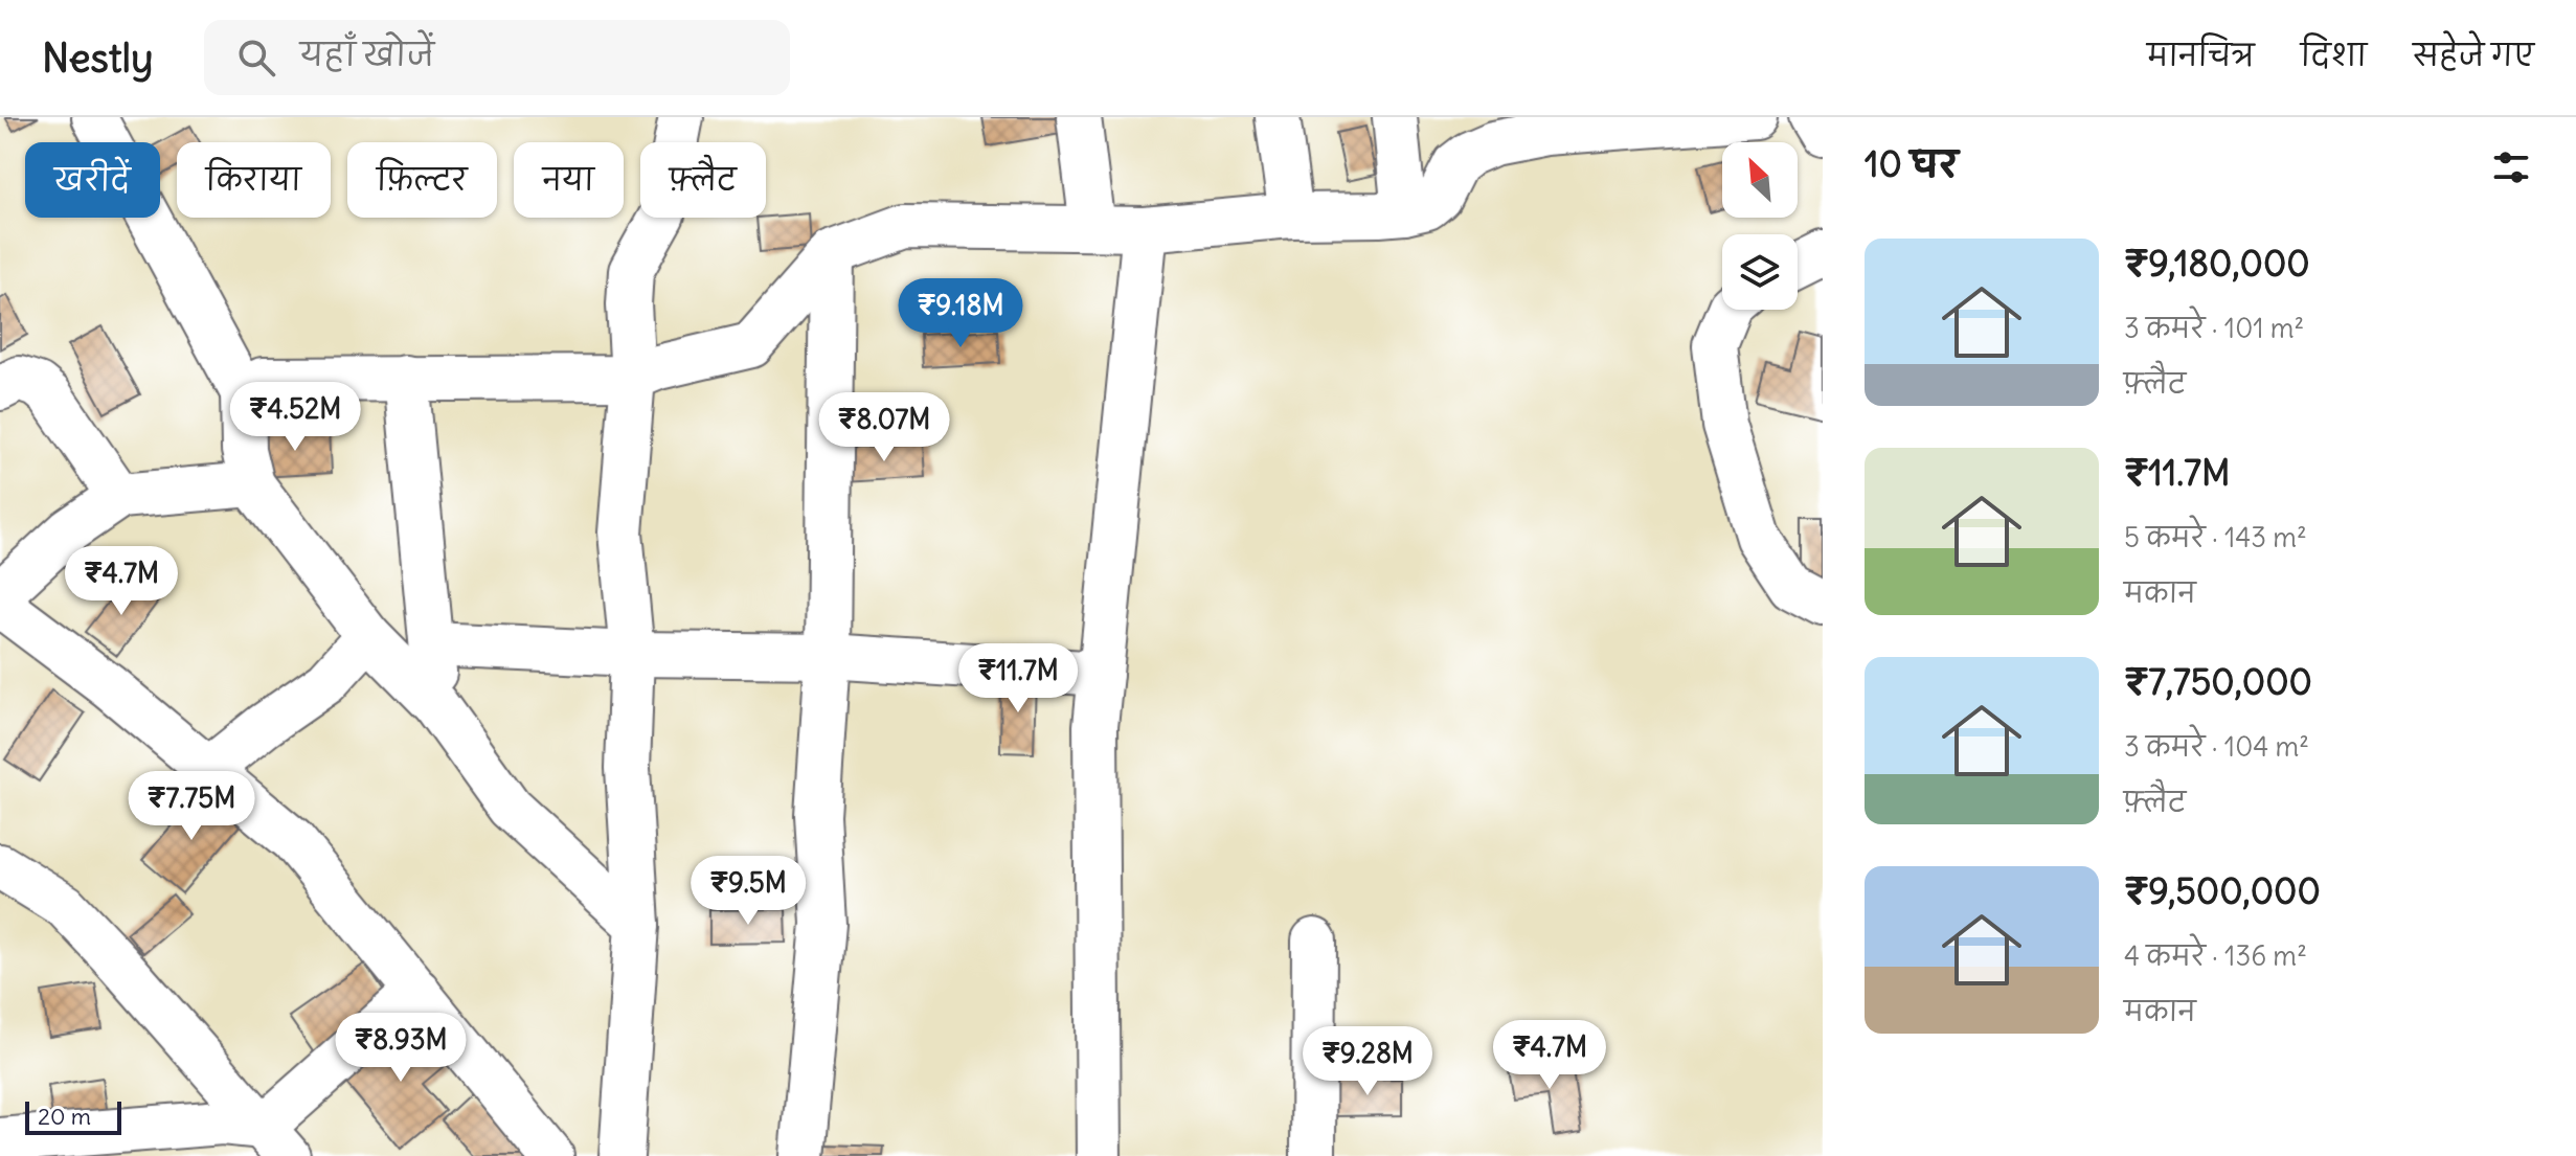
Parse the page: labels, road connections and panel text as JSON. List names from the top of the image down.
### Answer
{
  "scale_bar": "20 m",
  "north": "top left",
  "page": {
    "header": "Nestly",
    "search": "यहाँ खोजें",
    "nav": ["मानचित्र", "दिशा", "सहेजे गए"],
    "heading": "10 घर",
    "chip": [
      "खरीदें",
      "किराया",
      "फ़िल्टर",
      "नया",
      "फ़्लैट"
    ],
    "list": [
      {
        "name": "₹9,180,000",
        "note": "3 कमरे · 101 m² · फ़्लैट"
      },
      {
        "name": "₹11.7M",
        "note": "5 कमरे · 143 m² · मकान"
      },
      {
        "name": "₹7,750,000",
        "note": "3 कमरे · 104 m² · फ़्लैट"
      },
      {
        "name": "₹9,500,000",
        "note": "4 कमरे · 136 m² · मकान"
      }
    ],
    "price": [
      "₹9.18M",
      "₹4.52M",
      "₹8.07M",
      "₹4.7M",
      "₹11.7M",
      "₹7.75M",
      "₹9.5M",
      "₹8.93M",
      "₹4.7M",
      "₹9.28M"
    ],
    "scale": "20 m"
  }
}
